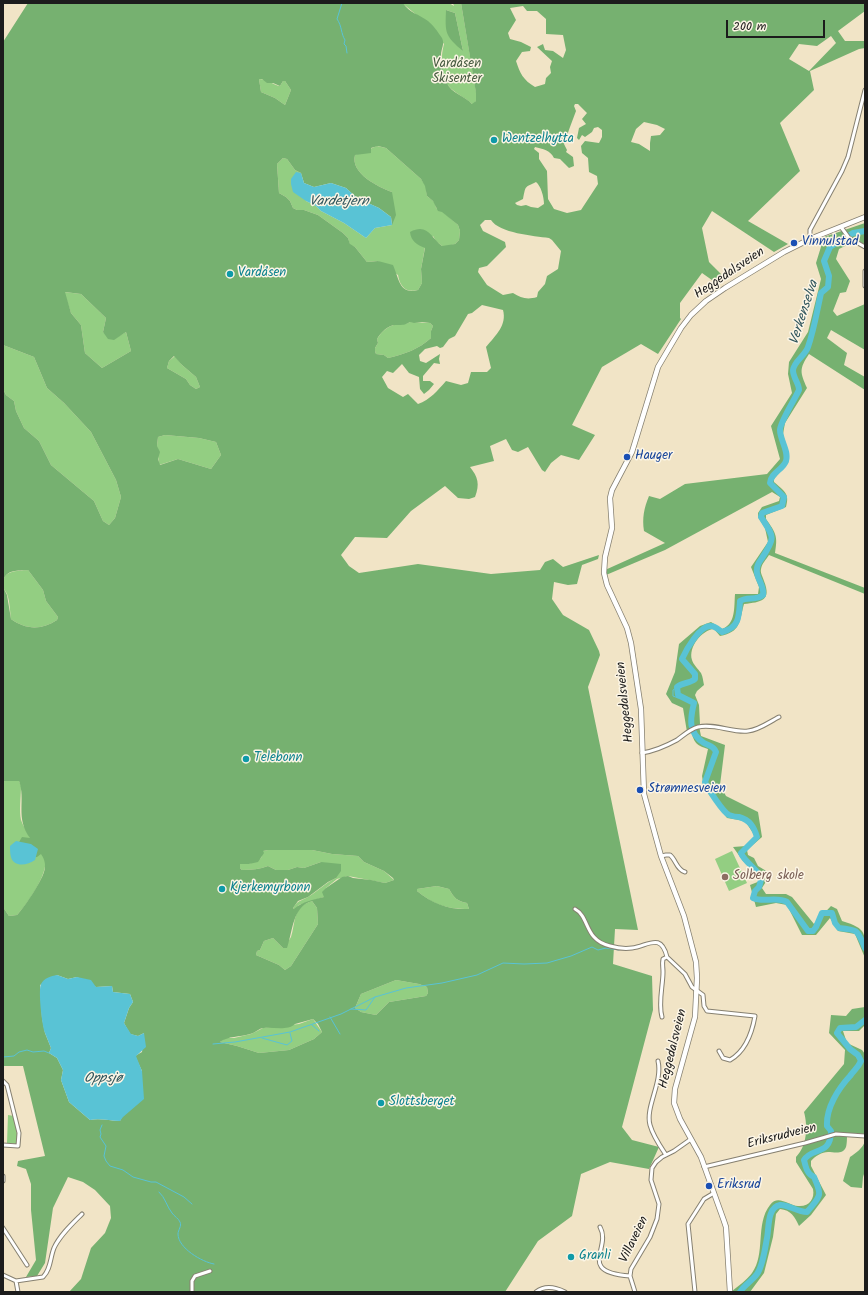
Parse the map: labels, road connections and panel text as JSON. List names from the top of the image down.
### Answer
{
  "streets": {
    "main road": ["Heggedalsveien"],
    "street": ["Eriksrudveien", "Villaveien"]
  },
  "crossings": [
    ["Heggedalsveien", "Eriksrudveien"],
    ["Heggedalsveien", "Villaveien"]
  ],
  "water": ["Vardetjern", "Verkenselva", "Oppsjø"],
  "parks": ["Vardåsen Skisenter"],
  "places": [
    "Wentzelhytta",
    "Vinnulstad",
    "Vardåsen",
    "Hauger",
    "Telebonn",
    "Strømnesveien",
    "Solberg skole",
    "Kjerkemyrbonn",
    "Slottsberget",
    "Eriksrud",
    "Granli"
  ],
  "scale_bar": "200 m"
}
